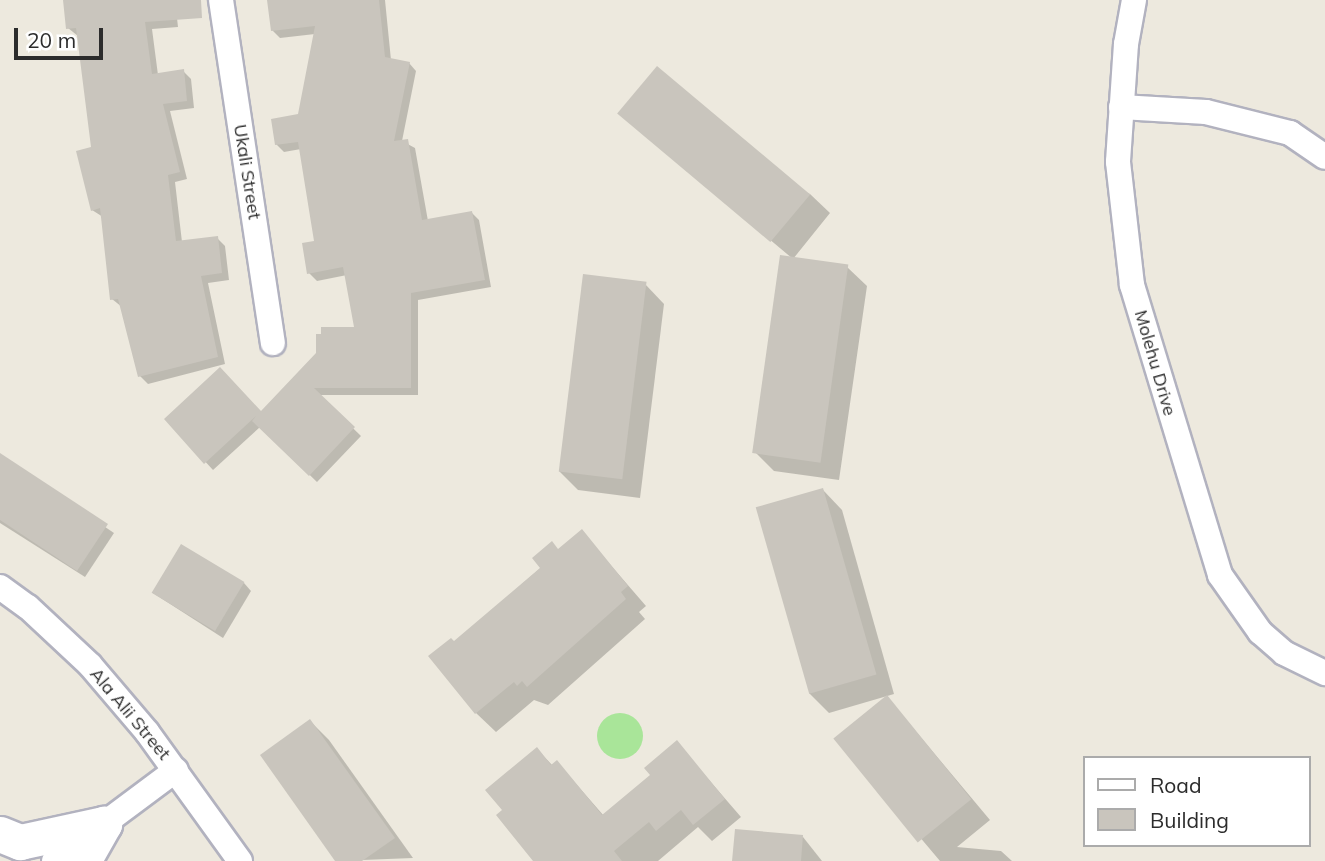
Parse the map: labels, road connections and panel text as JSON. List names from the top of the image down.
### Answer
{
  "streets": {
    "street": ["Ukali Street", "Molehu Drive", "Ala Alii Street"]
  },
  "legend": ["Road", "Building"],
  "scale_bar": "20 m"
}
